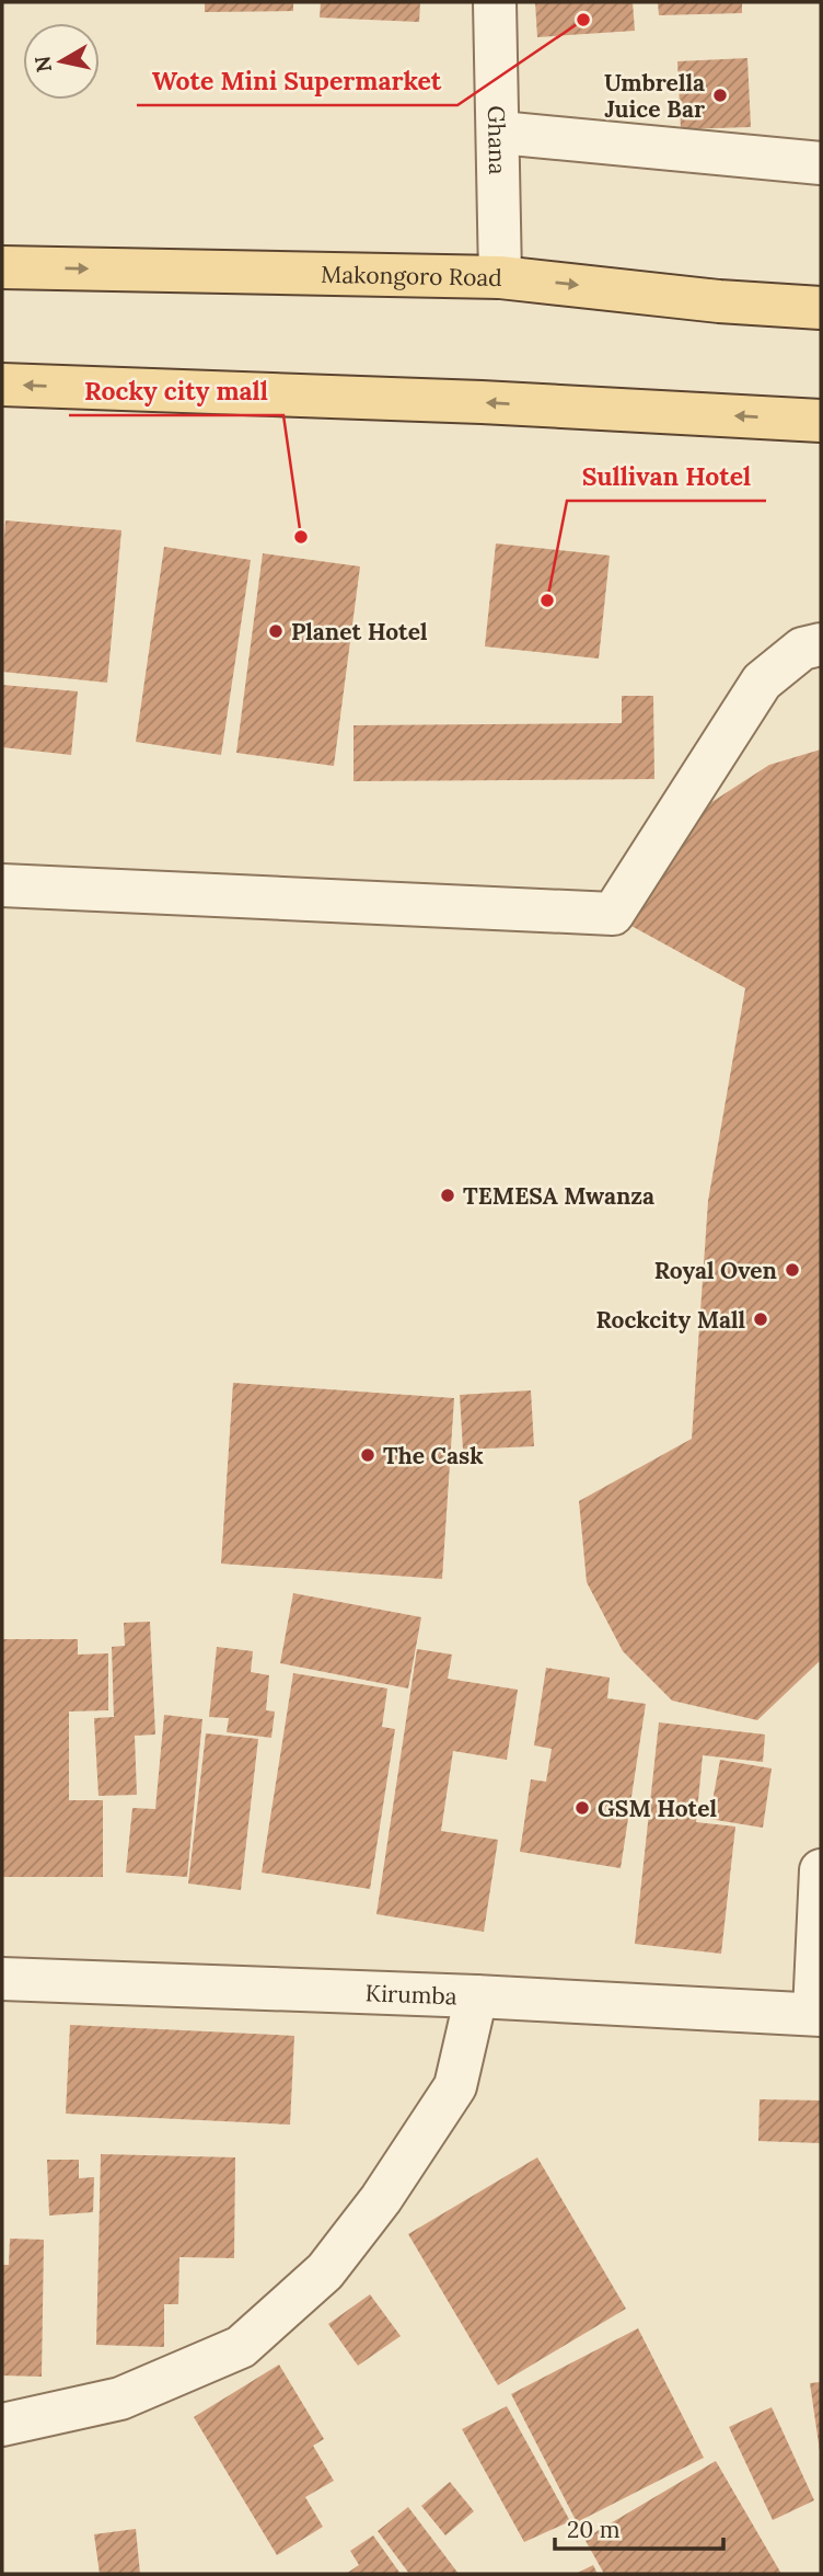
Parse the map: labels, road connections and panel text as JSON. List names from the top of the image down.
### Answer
{
  "streets": {
    "main road": ["Makongoro Road"],
    "street": ["Ghana", "Kirumba"]
  },
  "crossings": [
    ["Ghana", "Makongoro Road"]
  ],
  "places": [
    "Wote Mini Supermarket",
    "Umbrella Juice Bar",
    "Rocky city mall",
    "Sullivan Hotel",
    "Planet Hotel",
    "TEMESA Mwanza",
    "Royal Oven",
    "Rockcity Mall",
    "The Cask",
    "GSM Hotel"
  ],
  "scale_bar": "20 m",
  "north": "left"
}
